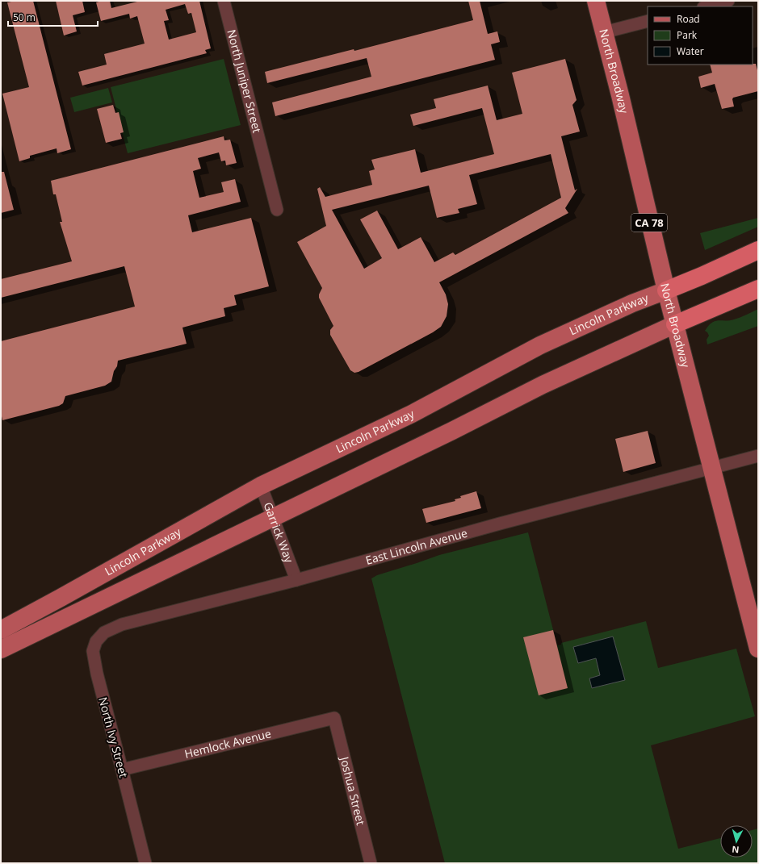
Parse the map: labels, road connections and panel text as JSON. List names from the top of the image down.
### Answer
{
  "streets": {
    "highway": ["Lincoln Parkway"],
    "main road": ["North Broadway", "CA 78"],
    "street": [
      "North Juniper Street",
      "Garrick Way",
      "East Lincoln Avenue",
      "North Ivy Street",
      "Hemlock Avenue",
      "Joshua Street"
    ]
  },
  "crossings": [
    ["North Broadway", "Lincoln Parkway"],
    ["North Broadway", "East Lincoln Avenue"],
    ["Lincoln Parkway", "Garrick Way"],
    ["Garrick Way", "East Lincoln Avenue"],
    ["East Lincoln Avenue", "North Ivy Street"],
    ["North Ivy Street", "Hemlock Avenue"],
    ["Hemlock Avenue", "Joshua Street"]
  ],
  "legend": ["Road", "Park", "Water"],
  "scale_bar": "50 m",
  "north": "bottom"
}
